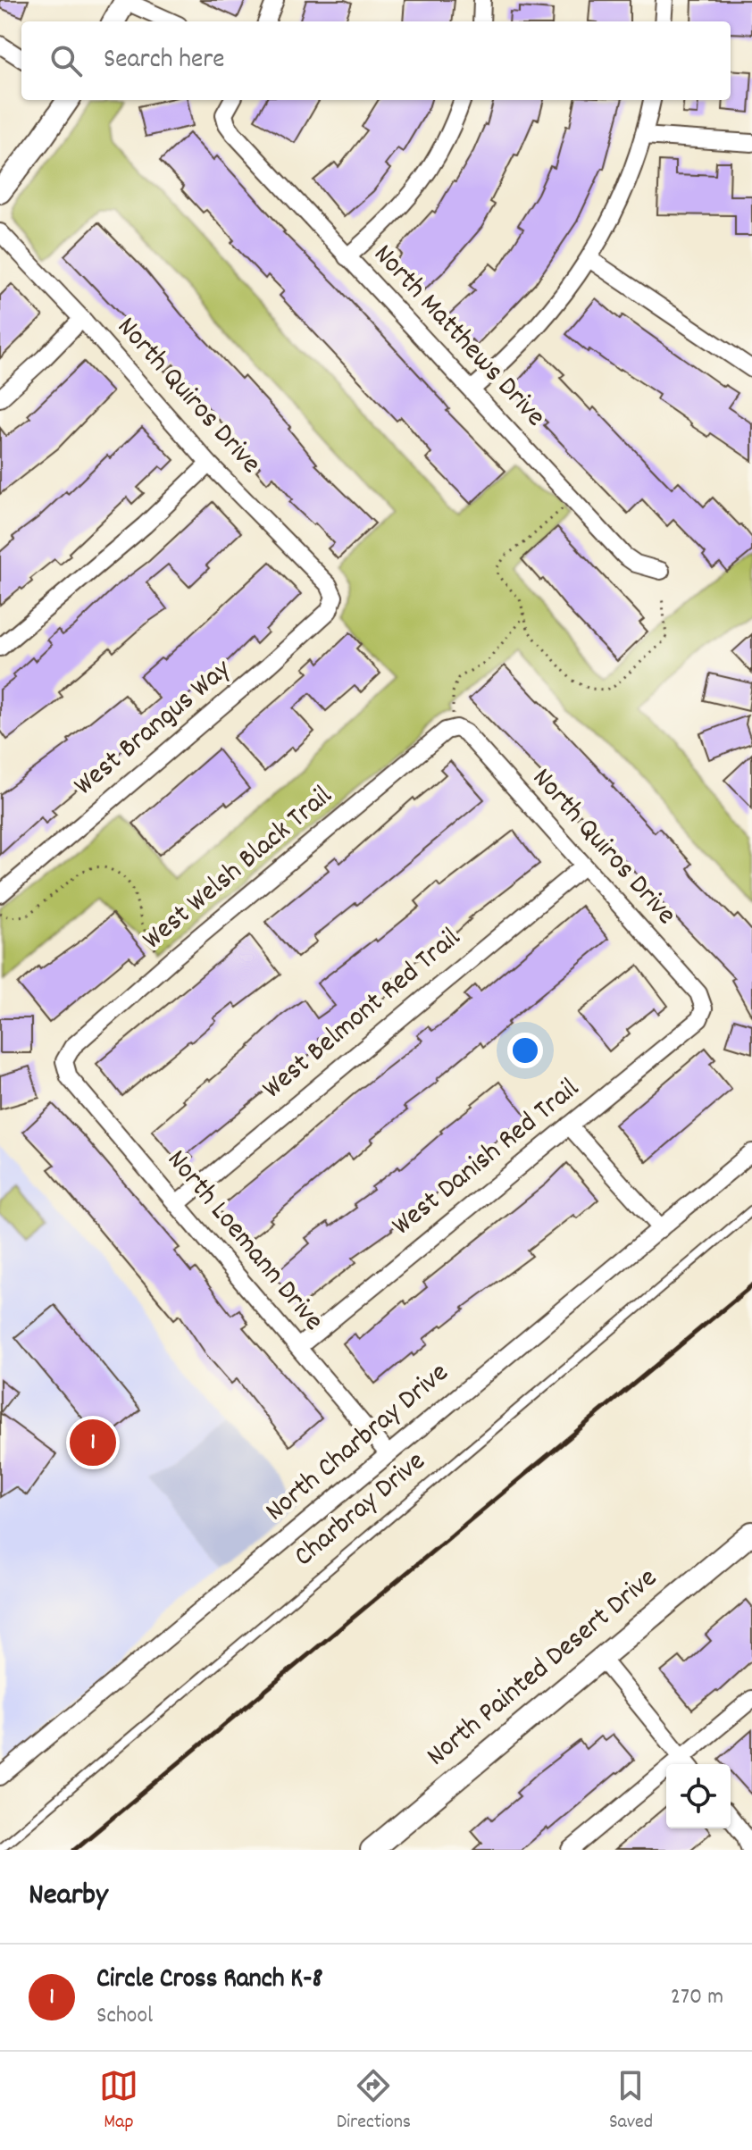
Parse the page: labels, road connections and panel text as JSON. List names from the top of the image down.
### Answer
{
  "streets": {
    "street": [
      "North Matthews Drive",
      "North Quiros Drive",
      "West Brangus Way",
      "West Welsh Black Trail",
      "West Belmont Red Trail",
      "West Danish Red Trail",
      "North Loemann Drive",
      "North Charbray Drive",
      "North Painted Desert Drive"
    ],
    "lane": ["Charbray Drive"]
  },
  "crossings": [
    ["North Quiros Drive", "West Brangus Way"],
    ["North Quiros Drive", "West Welsh Black Trail"],
    ["North Quiros Drive", "West Belmont Red Trail"],
    ["North Quiros Drive", "West Danish Red Trail"],
    ["West Welsh Black Trail", "North Loemann Drive"],
    ["West Belmont Red Trail", "North Loemann Drive"],
    ["West Danish Red Trail", "North Loemann Drive"],
    ["North Loemann Drive", "North Charbray Drive"]
  ],
  "page": {
    "search": "Search here",
    "pins": "1",
    "heading": "Nearby",
    "list": [
      {
        "mark": "1",
        "name": "Circle Cross Ranch K-8",
        "note": "School",
        "value": "270 m"
      }
    ],
    "nav": ["Map", "Directions", "Saved"]
  }
}
